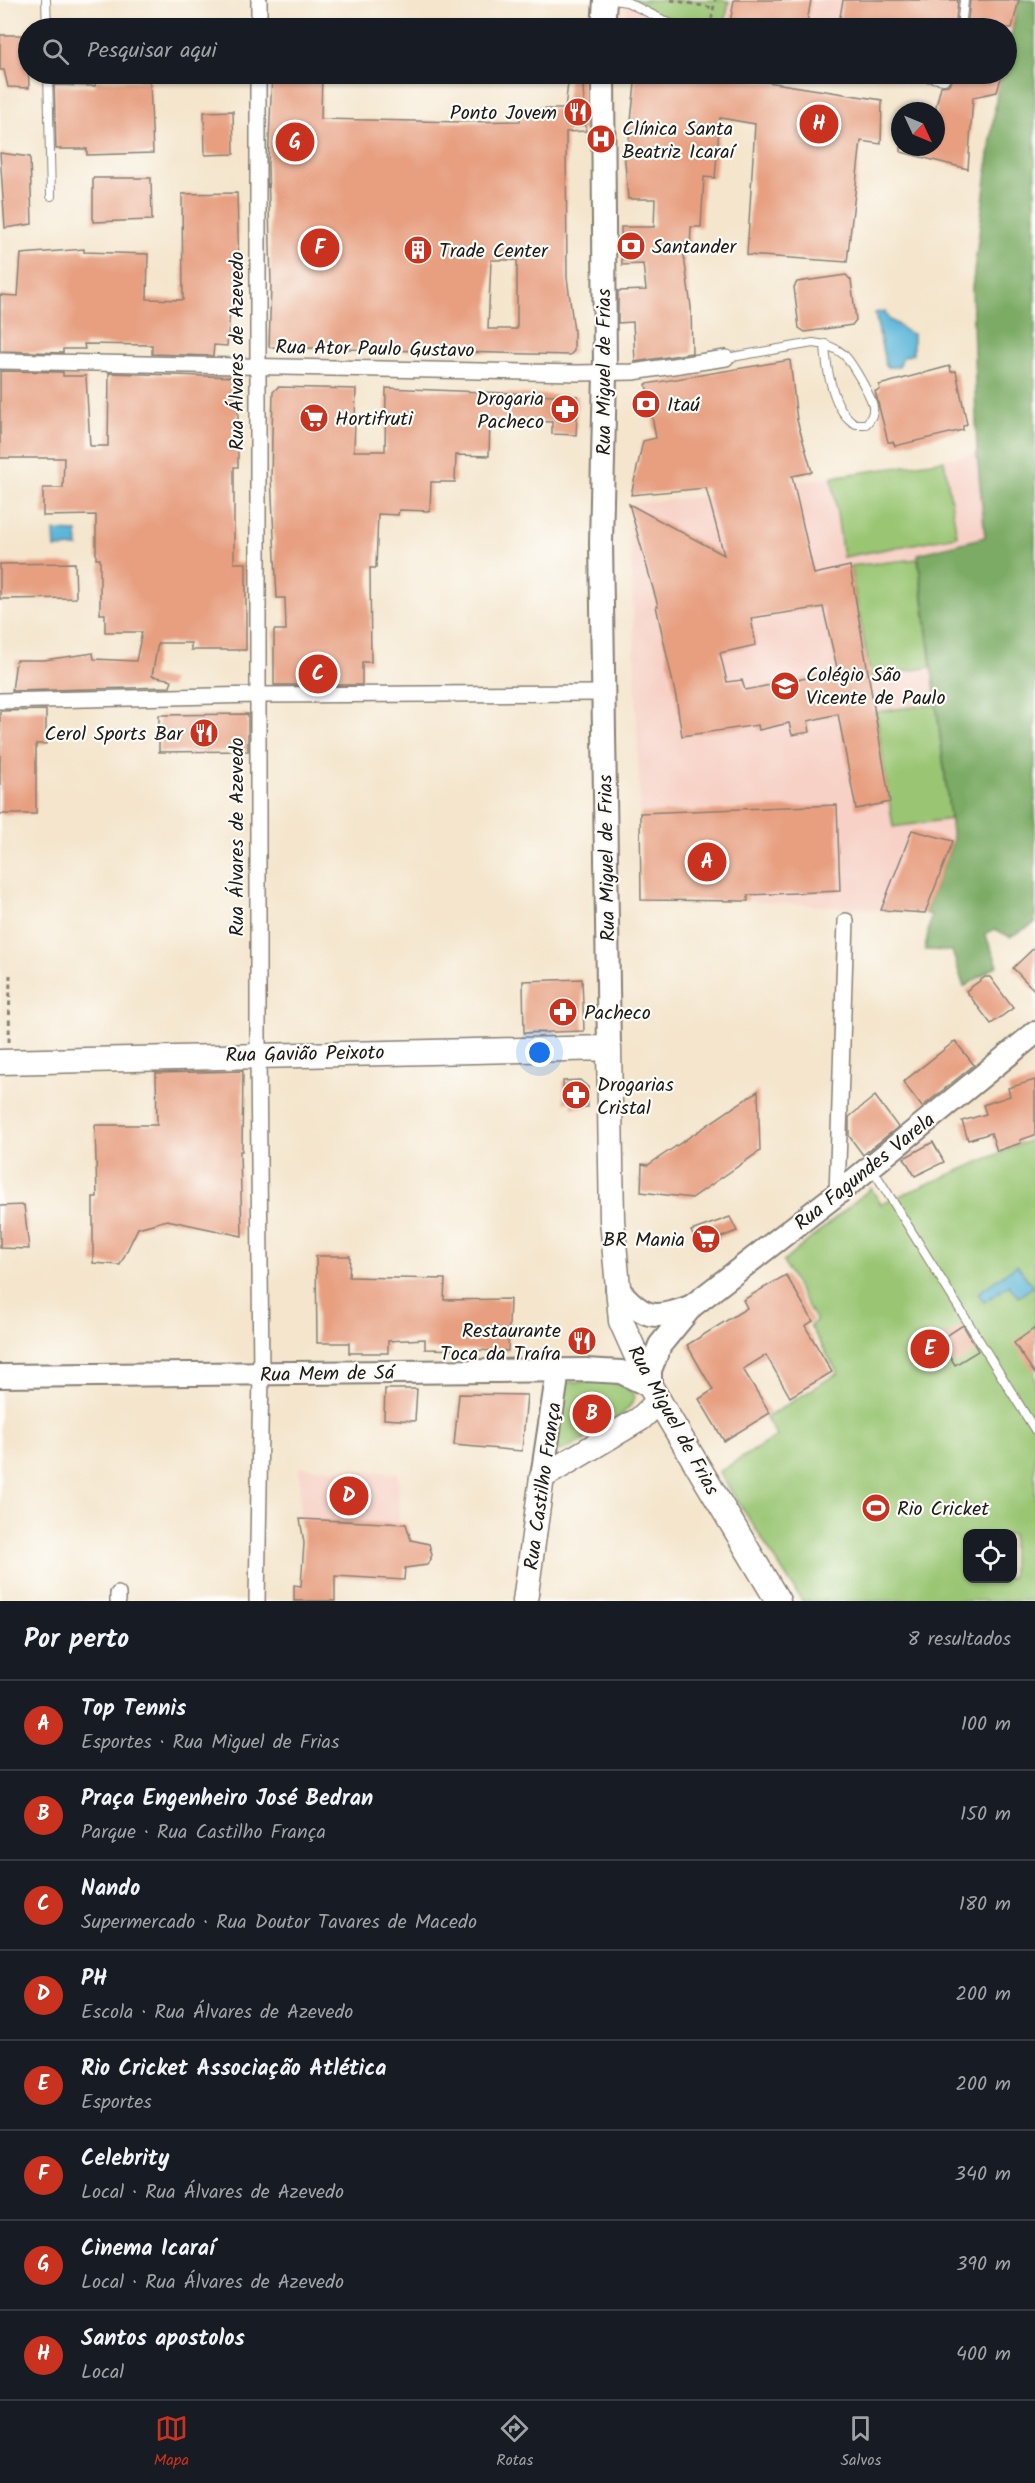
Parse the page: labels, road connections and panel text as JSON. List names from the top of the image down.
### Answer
{
  "streets": {
    "main road": [
      "Rua Miguel de Frias",
      "Rua Gavião Peixoto",
      "Rua Fagundes Varela",
      "Rua Mem de Sá",
      "Rua Castilho França"
    ],
    "street": ["Rua Ator Paulo Gustavo", "Rua Álvares de Azevedo"]
  },
  "crossings": [
    ["Rua Ator Paulo Gustavo", "Rua Álvares de Azevedo"],
    ["Rua Ator Paulo Gustavo", "Rua Miguel de Frias"],
    ["Rua Álvares de Azevedo", "Rua Gavião Peixoto"],
    ["Rua Álvares de Azevedo", "Rua Mem de Sá"],
    ["Rua Miguel de Frias", "Rua Gavião Peixoto"],
    ["Rua Miguel de Frias", "Rua Fagundes Varela"],
    ["Rua Miguel de Frias", "Rua Mem de Sá"],
    ["Rua Fagundes Varela", "Rua Mem de Sá"],
    ["Rua Mem de Sá", "Rua Castilho França"]
  ],
  "places": {
    "restaurant": ["Ponto Jovem", "Cerol Sports Bar", "Restaurante Toca da Traíra"],
    "hospital": ["Clínica Santa Beatriz Icaraí"],
    "bank": ["Santander", "Itaú"],
    "building": ["Trade Center"],
    "pharmacy": ["Drogaria Pacheco", "Pacheco", "Drogarias Cristal"],
    "supermarket": ["Hortifruti", "BR Mania"],
    "school or university": ["Colégio São Vicente de Paulo"],
    "sports": ["Rio Cricket"]
  },
  "north": "bottom right",
  "page": {
    "search": "Pesquisar aqui",
    "pins": [
      "H",
      "G",
      "F",
      "C",
      "A",
      "E",
      "B",
      "D"
    ],
    "heading": ["Por perto", "8 resultados"],
    "list": [
      {
        "mark": "A",
        "name": "Top Tennis",
        "note": "Esportes · Rua Miguel de Frias",
        "value": "100 m"
      },
      {
        "mark": "B",
        "name": "Praça Engenheiro José Bedran",
        "note": "Parque · Rua Castilho França",
        "value": "150 m"
      },
      {
        "mark": "C",
        "name": "Nando",
        "note": "Supermercado · Rua Doutor Tavares de Macedo",
        "value": "180 m"
      },
      {
        "mark": "D",
        "name": "PH",
        "note": "Escola · Rua Álvares de Azevedo",
        "value": "200 m"
      },
      {
        "mark": "E",
        "name": "Rio Cricket Associação Atlética",
        "note": "Esportes",
        "value": "200 m"
      },
      {
        "mark": "F",
        "name": "Celebrity",
        "note": "Local · Rua Álvares de Azevedo",
        "value": "340 m"
      },
      {
        "mark": "G",
        "name": "Cinema Icaraí",
        "note": "Local · Rua Álvares de Azevedo",
        "value": "390 m"
      },
      {
        "mark": "H",
        "name": "Santos apostolos",
        "note": "Local",
        "value": "400 m"
      }
    ],
    "nav": ["Mapa", "Rotas", "Salvos"]
  }
}
